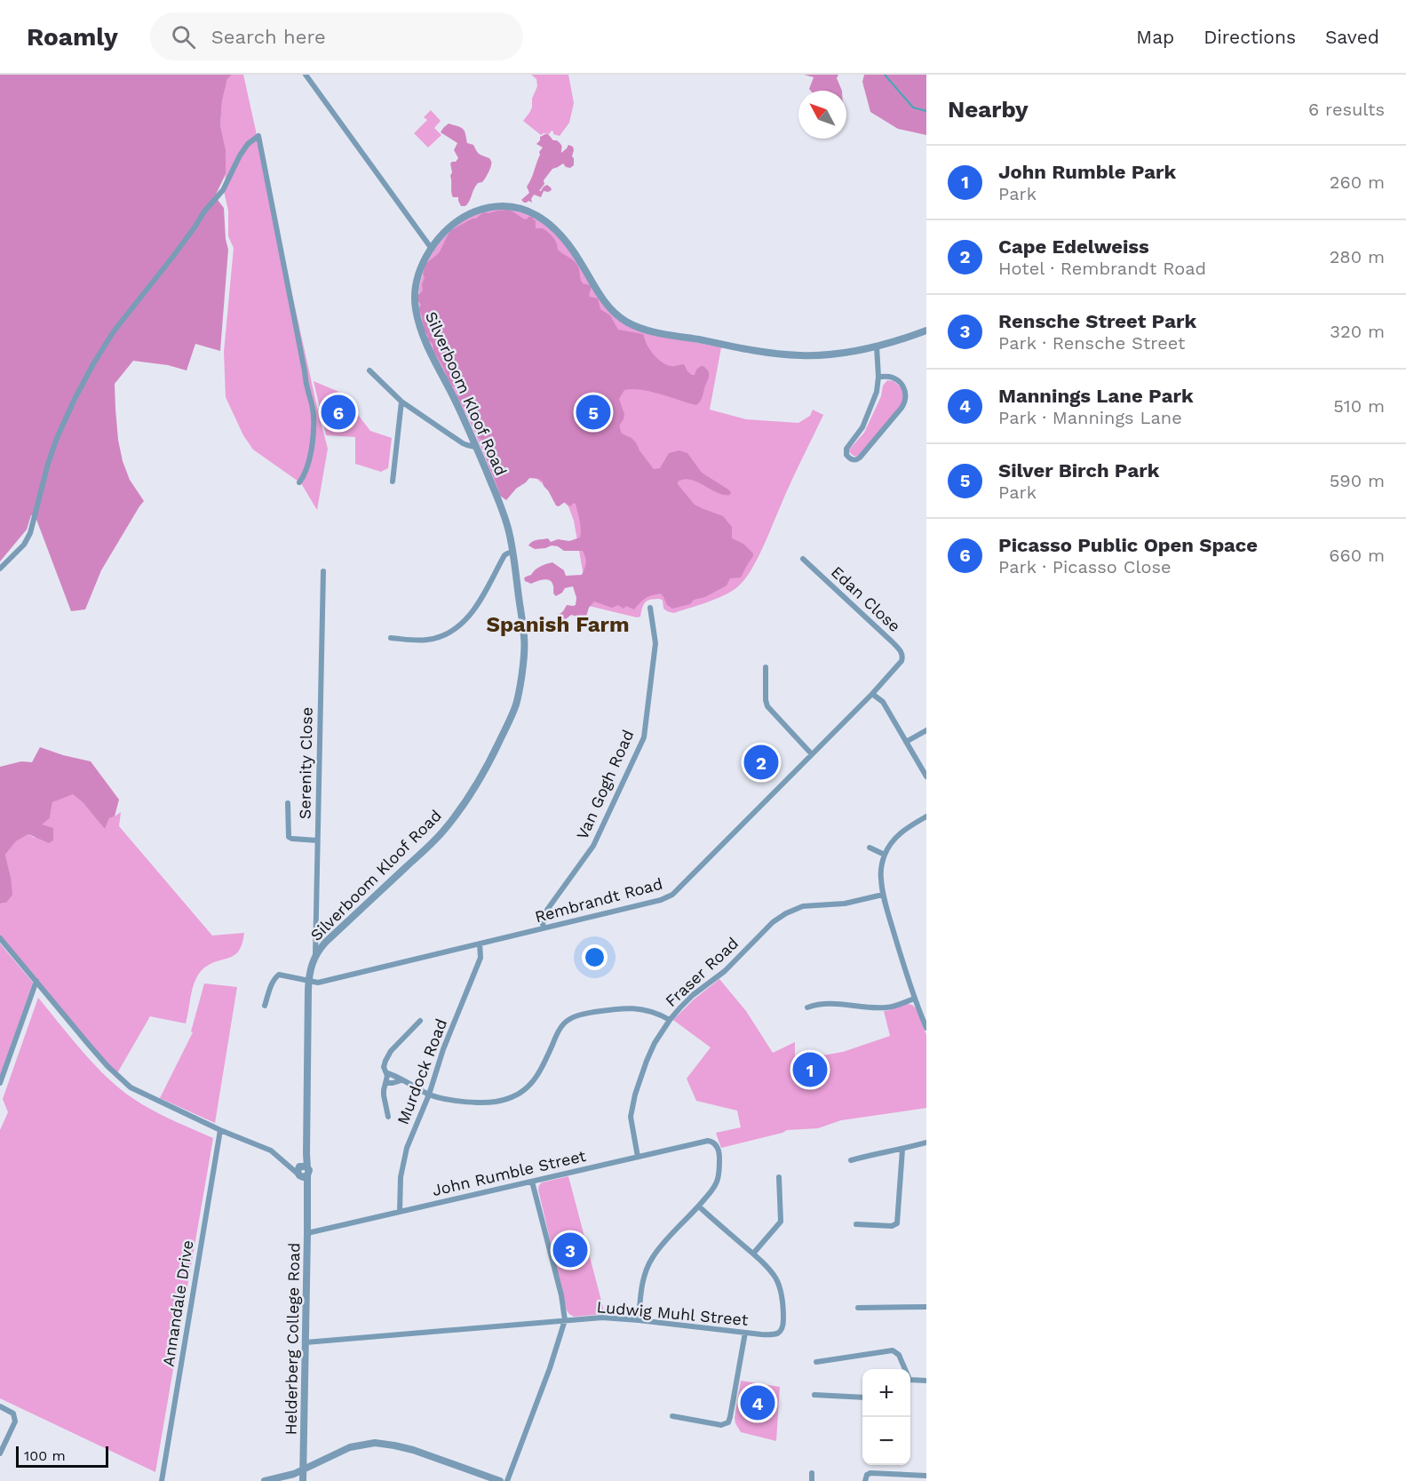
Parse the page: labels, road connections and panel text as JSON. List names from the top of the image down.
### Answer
{
  "streets": {
    "street": [
      "Silverboom Kloof Road",
      "Edan Close",
      "Serenity Close",
      "Van Gogh Road",
      "Rembrandt Road",
      "Fraser Road",
      "Murdock Road",
      "John Rumble Street",
      "Annandale Drive",
      "Ludwig Muhl Street",
      "Helderberg College Road"
    ]
  },
  "crossings": [
    ["Silverboom Kloof Road", "Serenity Close"],
    ["Silverboom Kloof Road", "Rembrandt Road"],
    ["Silverboom Kloof Road", "Helderberg College Road"],
    ["Edan Close", "Rembrandt Road"],
    ["Van Gogh Road", "Rembrandt Road"],
    ["Rembrandt Road", "Murdock Road"],
    ["Rembrandt Road", "Helderberg College Road"],
    ["Fraser Road", "John Rumble Street"],
    ["Murdock Road", "John Rumble Street"],
    ["John Rumble Street", "Ludwig Muhl Street"],
    ["John Rumble Street", "Helderberg College Road"],
    ["Ludwig Muhl Street", "Helderberg College Road"]
  ],
  "districts": ["Spanish Farm"],
  "scale_bar": "100 m",
  "north": "top left",
  "page": {
    "header": "Roamly",
    "search": "Search here",
    "nav": ["Map", "Directions", "Saved"],
    "heading": ["Nearby", "6 results"],
    "list": [
      {
        "mark": "1",
        "name": "John Rumble Park",
        "note": "Park",
        "value": "260 m"
      },
      {
        "mark": "2",
        "name": "Cape Edelweiss",
        "note": "Hotel · Rembrandt Road",
        "value": "280 m"
      },
      {
        "mark": "3",
        "name": "Rensche Street Park",
        "note": "Park · Rensche Street",
        "value": "320 m"
      },
      {
        "mark": "4",
        "name": "Mannings Lane Park",
        "note": "Park · Mannings Lane",
        "value": "510 m"
      },
      {
        "mark": "5",
        "name": "Silver Birch Park",
        "note": "Park",
        "value": "590 m"
      },
      {
        "mark": "6",
        "name": "Picasso Public Open Space",
        "note": "Park · Picasso Close",
        "value": "660 m"
      }
    ],
    "pins": [
      "5",
      "6",
      "2",
      "1",
      "3",
      "4"
    ],
    "map_buttons": ["+", "−"],
    "scale": "100 m"
  }
}
